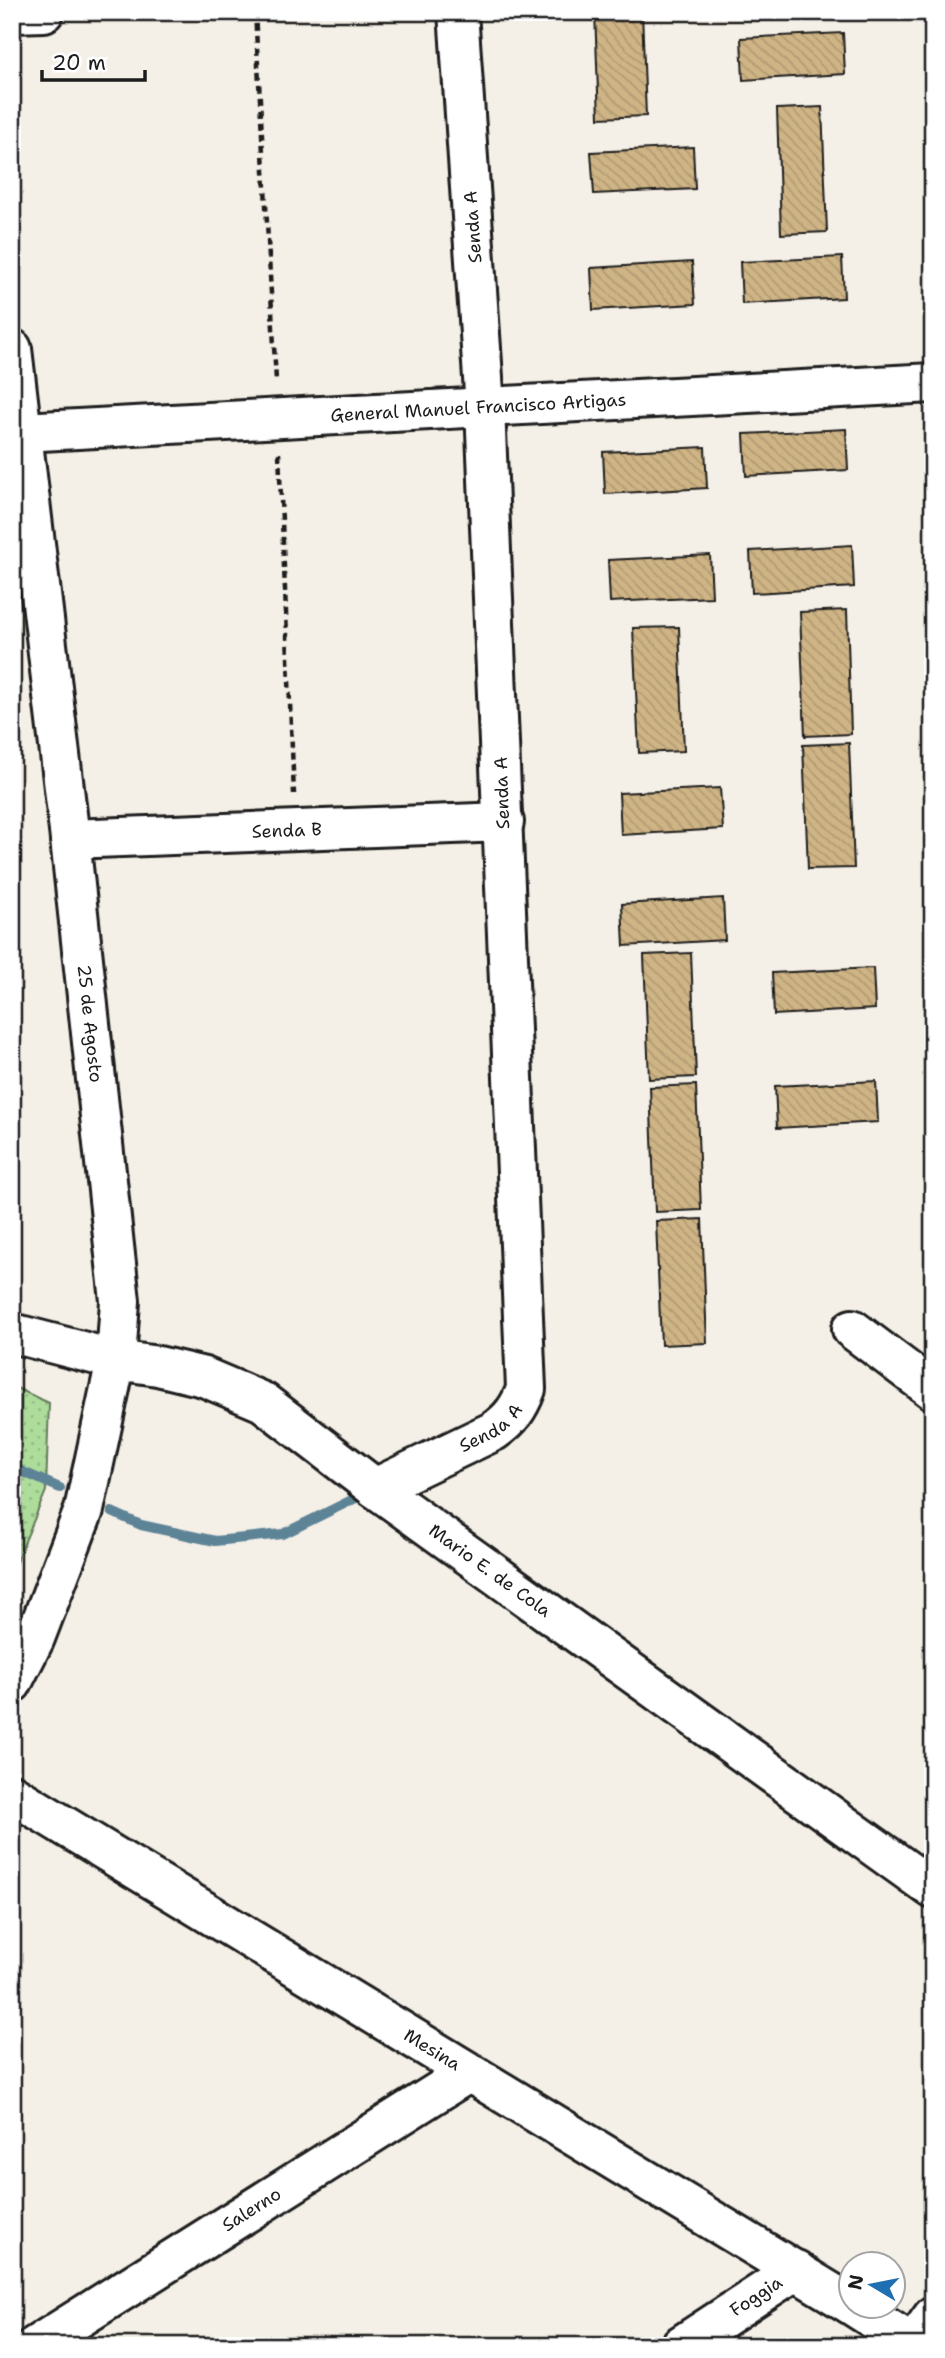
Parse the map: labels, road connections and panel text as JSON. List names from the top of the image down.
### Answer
{
  "streets": {
    "street": [
      "Senda A",
      "General Manuel Francisco Artigas",
      "Senda B",
      "25 de Agosto",
      "Mario E. de Cola",
      "Mesina",
      "Salerno",
      "Foggia"
    ]
  },
  "crossings": [
    ["Senda A", "General Manuel Francisco Artigas"],
    ["Senda A", "Senda B"],
    ["Senda A", "Mario E. de Cola"],
    ["General Manuel Francisco Artigas", "25 de Agosto"],
    ["Senda B", "25 de Agosto"],
    ["25 de Agosto", "Mario E. de Cola"],
    ["Mesina", "Salerno"],
    ["Mesina", "Foggia"]
  ],
  "scale_bar": "20 m",
  "north": "left"
}
